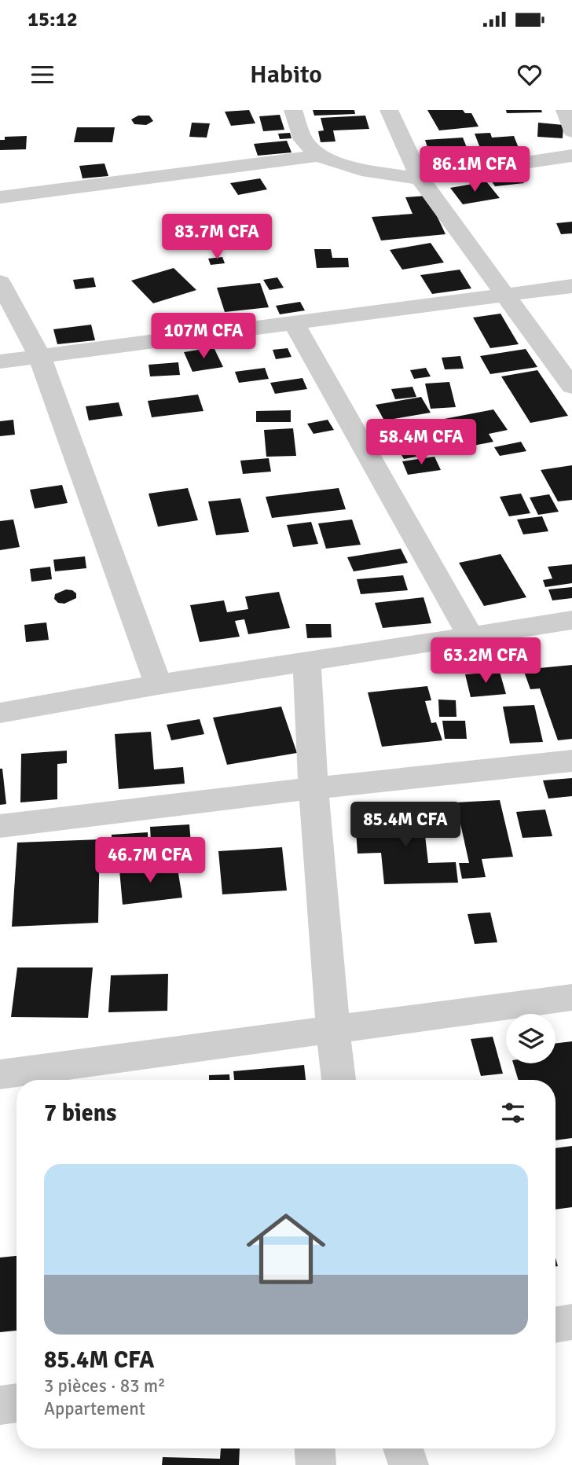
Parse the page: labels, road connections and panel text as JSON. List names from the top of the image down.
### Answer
{
  "page": {
    "status": "15:12",
    "header": "Habito",
    "price": [
      "86.1M CFA",
      "83.7M CFA",
      "107M CFA",
      "58.4M CFA",
      "63.2M CFA",
      "85.4M CFA",
      "46.7M CFA"
    ],
    "heading": "7 biens",
    "list": [
      {
        "name": "85.4M CFA",
        "note": "3 pièces · 83 m² · Appartement"
      }
    ]
  }
}
